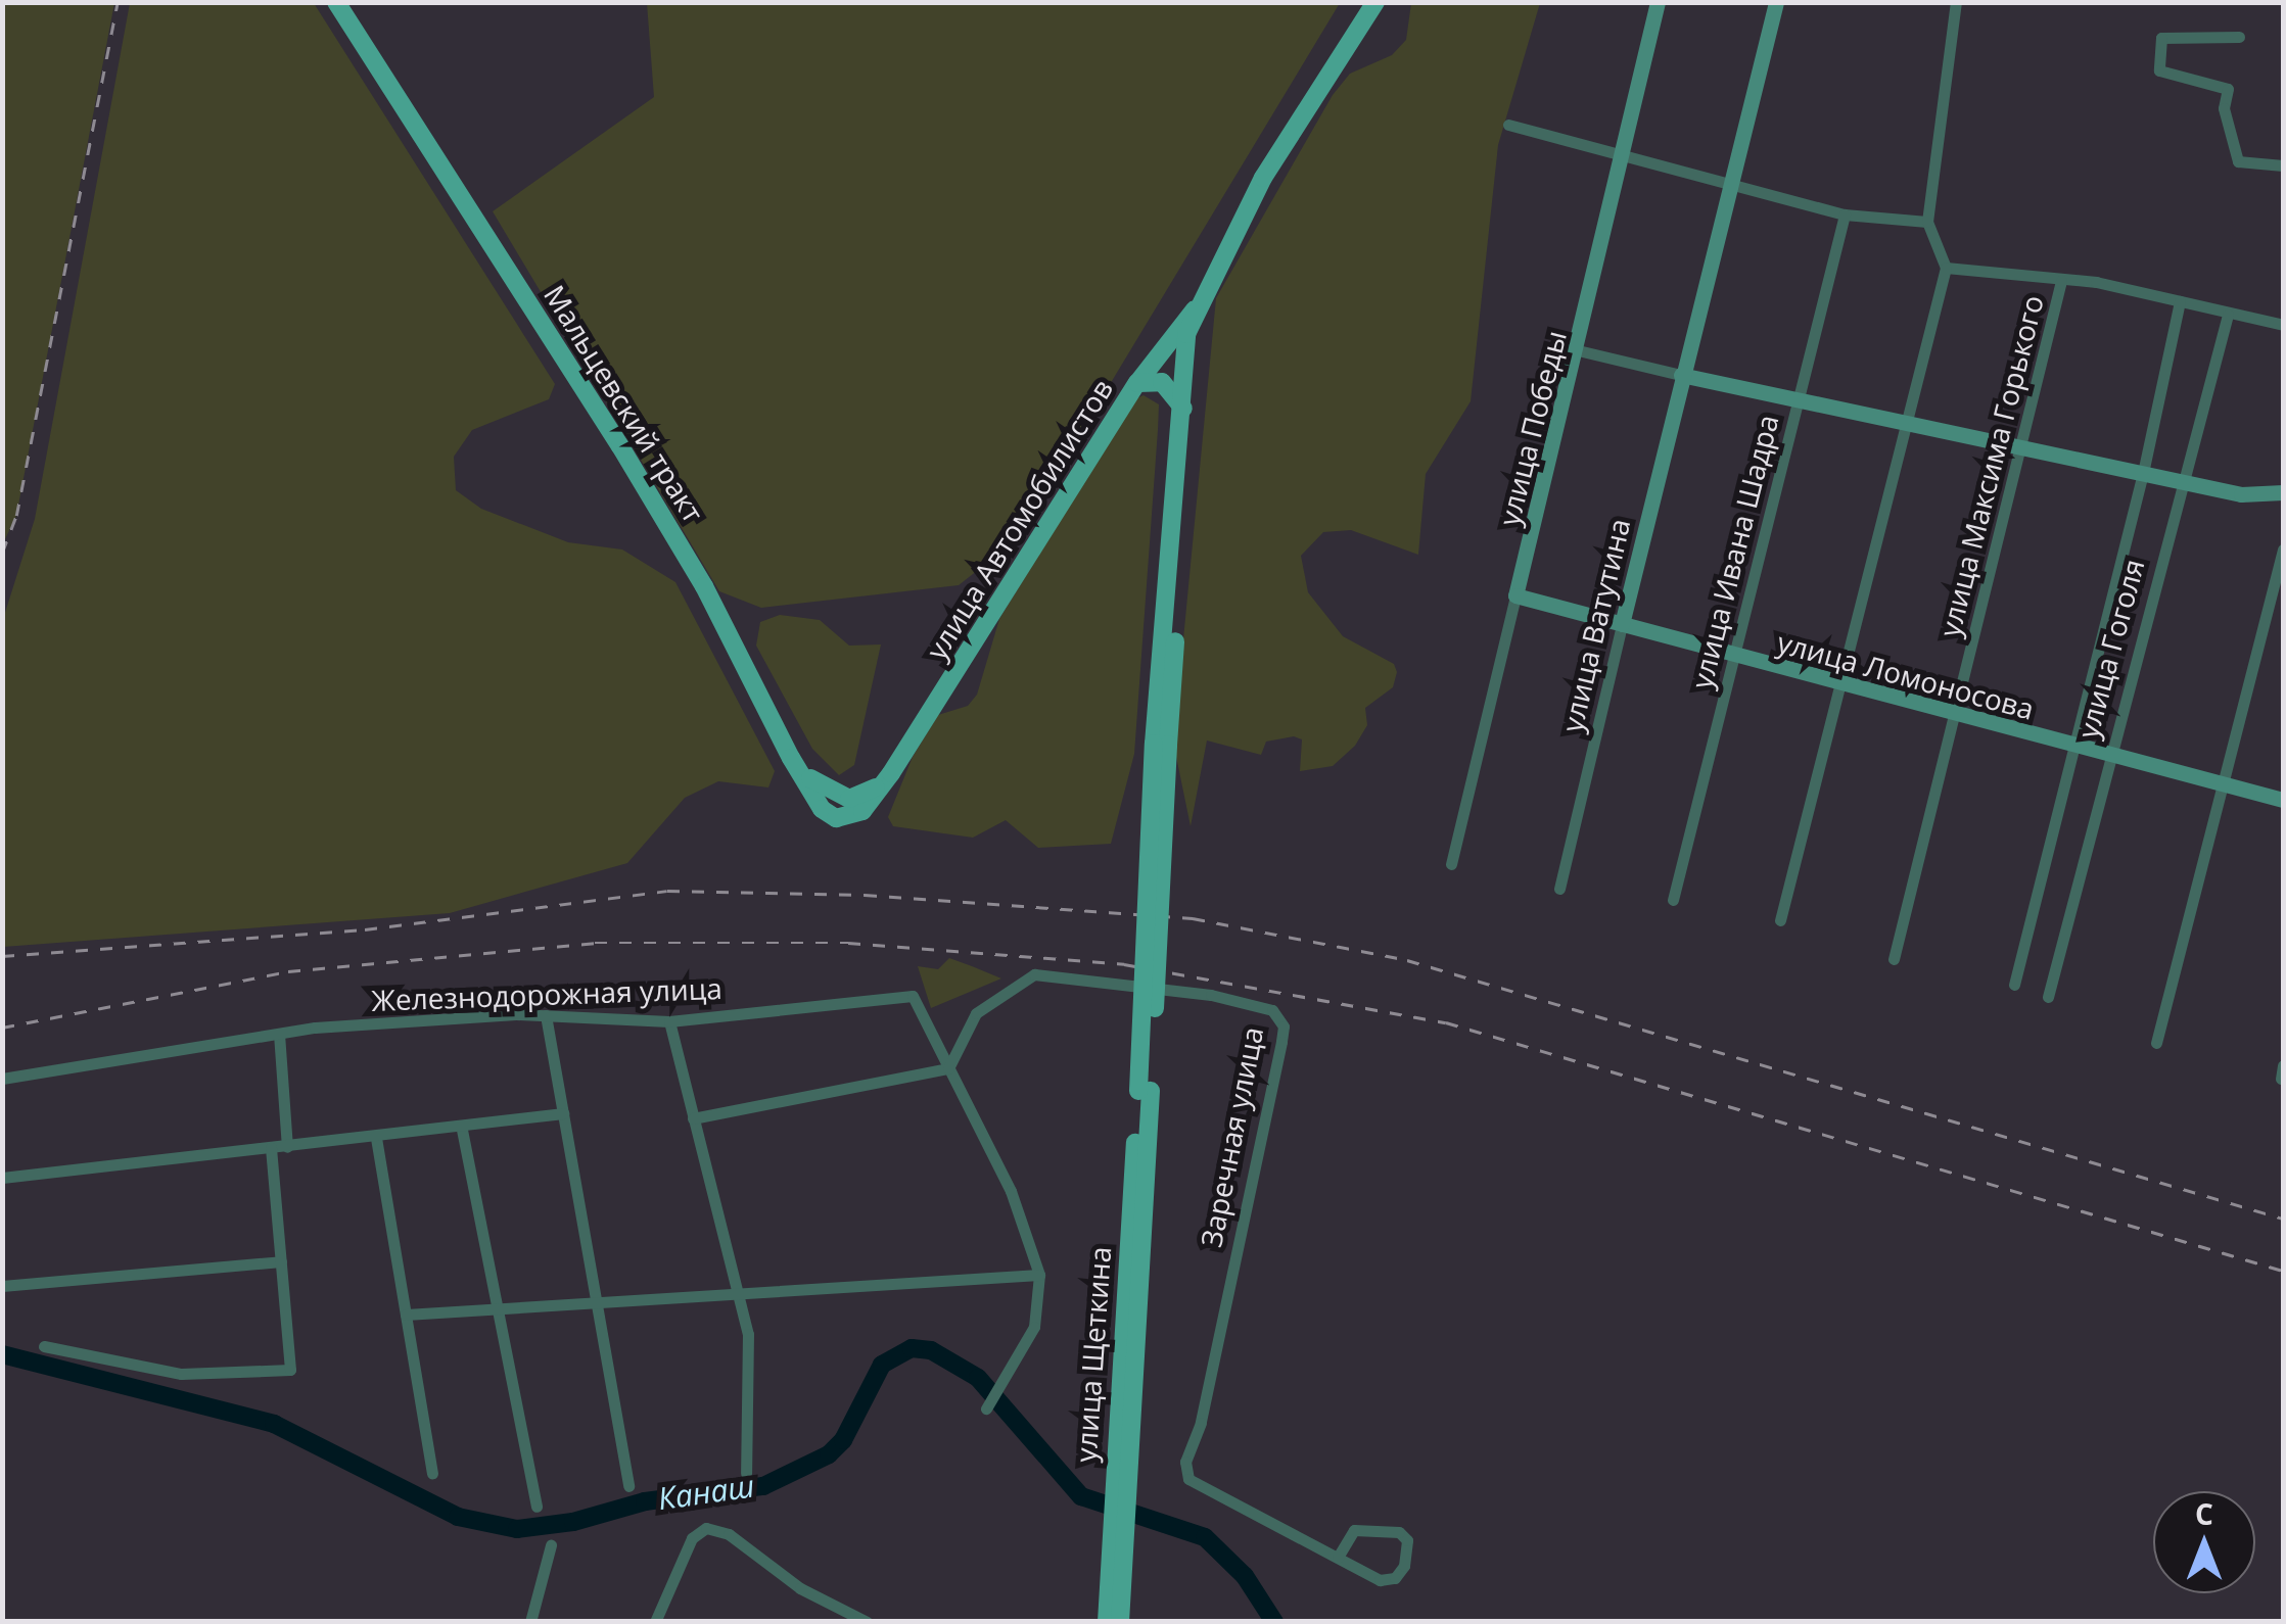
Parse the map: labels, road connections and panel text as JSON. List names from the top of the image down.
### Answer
{
  "streets": {
    "main road": ["Мальцевский тракт", "улица Автомобилистов", "улица Щеткина"],
    "street": [
      "улица Победы",
      "улица Максима Горького",
      "улица Ивана Шадра",
      "улица Ватутина",
      "улица Гоголя",
      "улица Ломоносова",
      "Железнодорожная улица",
      "Заречная улица"
    ]
  },
  "crossings": [
    ["Мальцевский тракт", "улица Автомобилистов"],
    ["улица Победы", "улица Ломоносова"],
    ["улица Максима Горького", "улица Ломоносова"],
    ["улица Ивана Шадра", "улица Ломоносова"],
    ["улица Ватутина", "улица Ломоносова"],
    ["улица Гоголя", "улица Ломоносова"],
    ["Железнодорожная улица", "Заречная улица"]
  ],
  "water": ["Канаш"],
  "north": "top"
}
